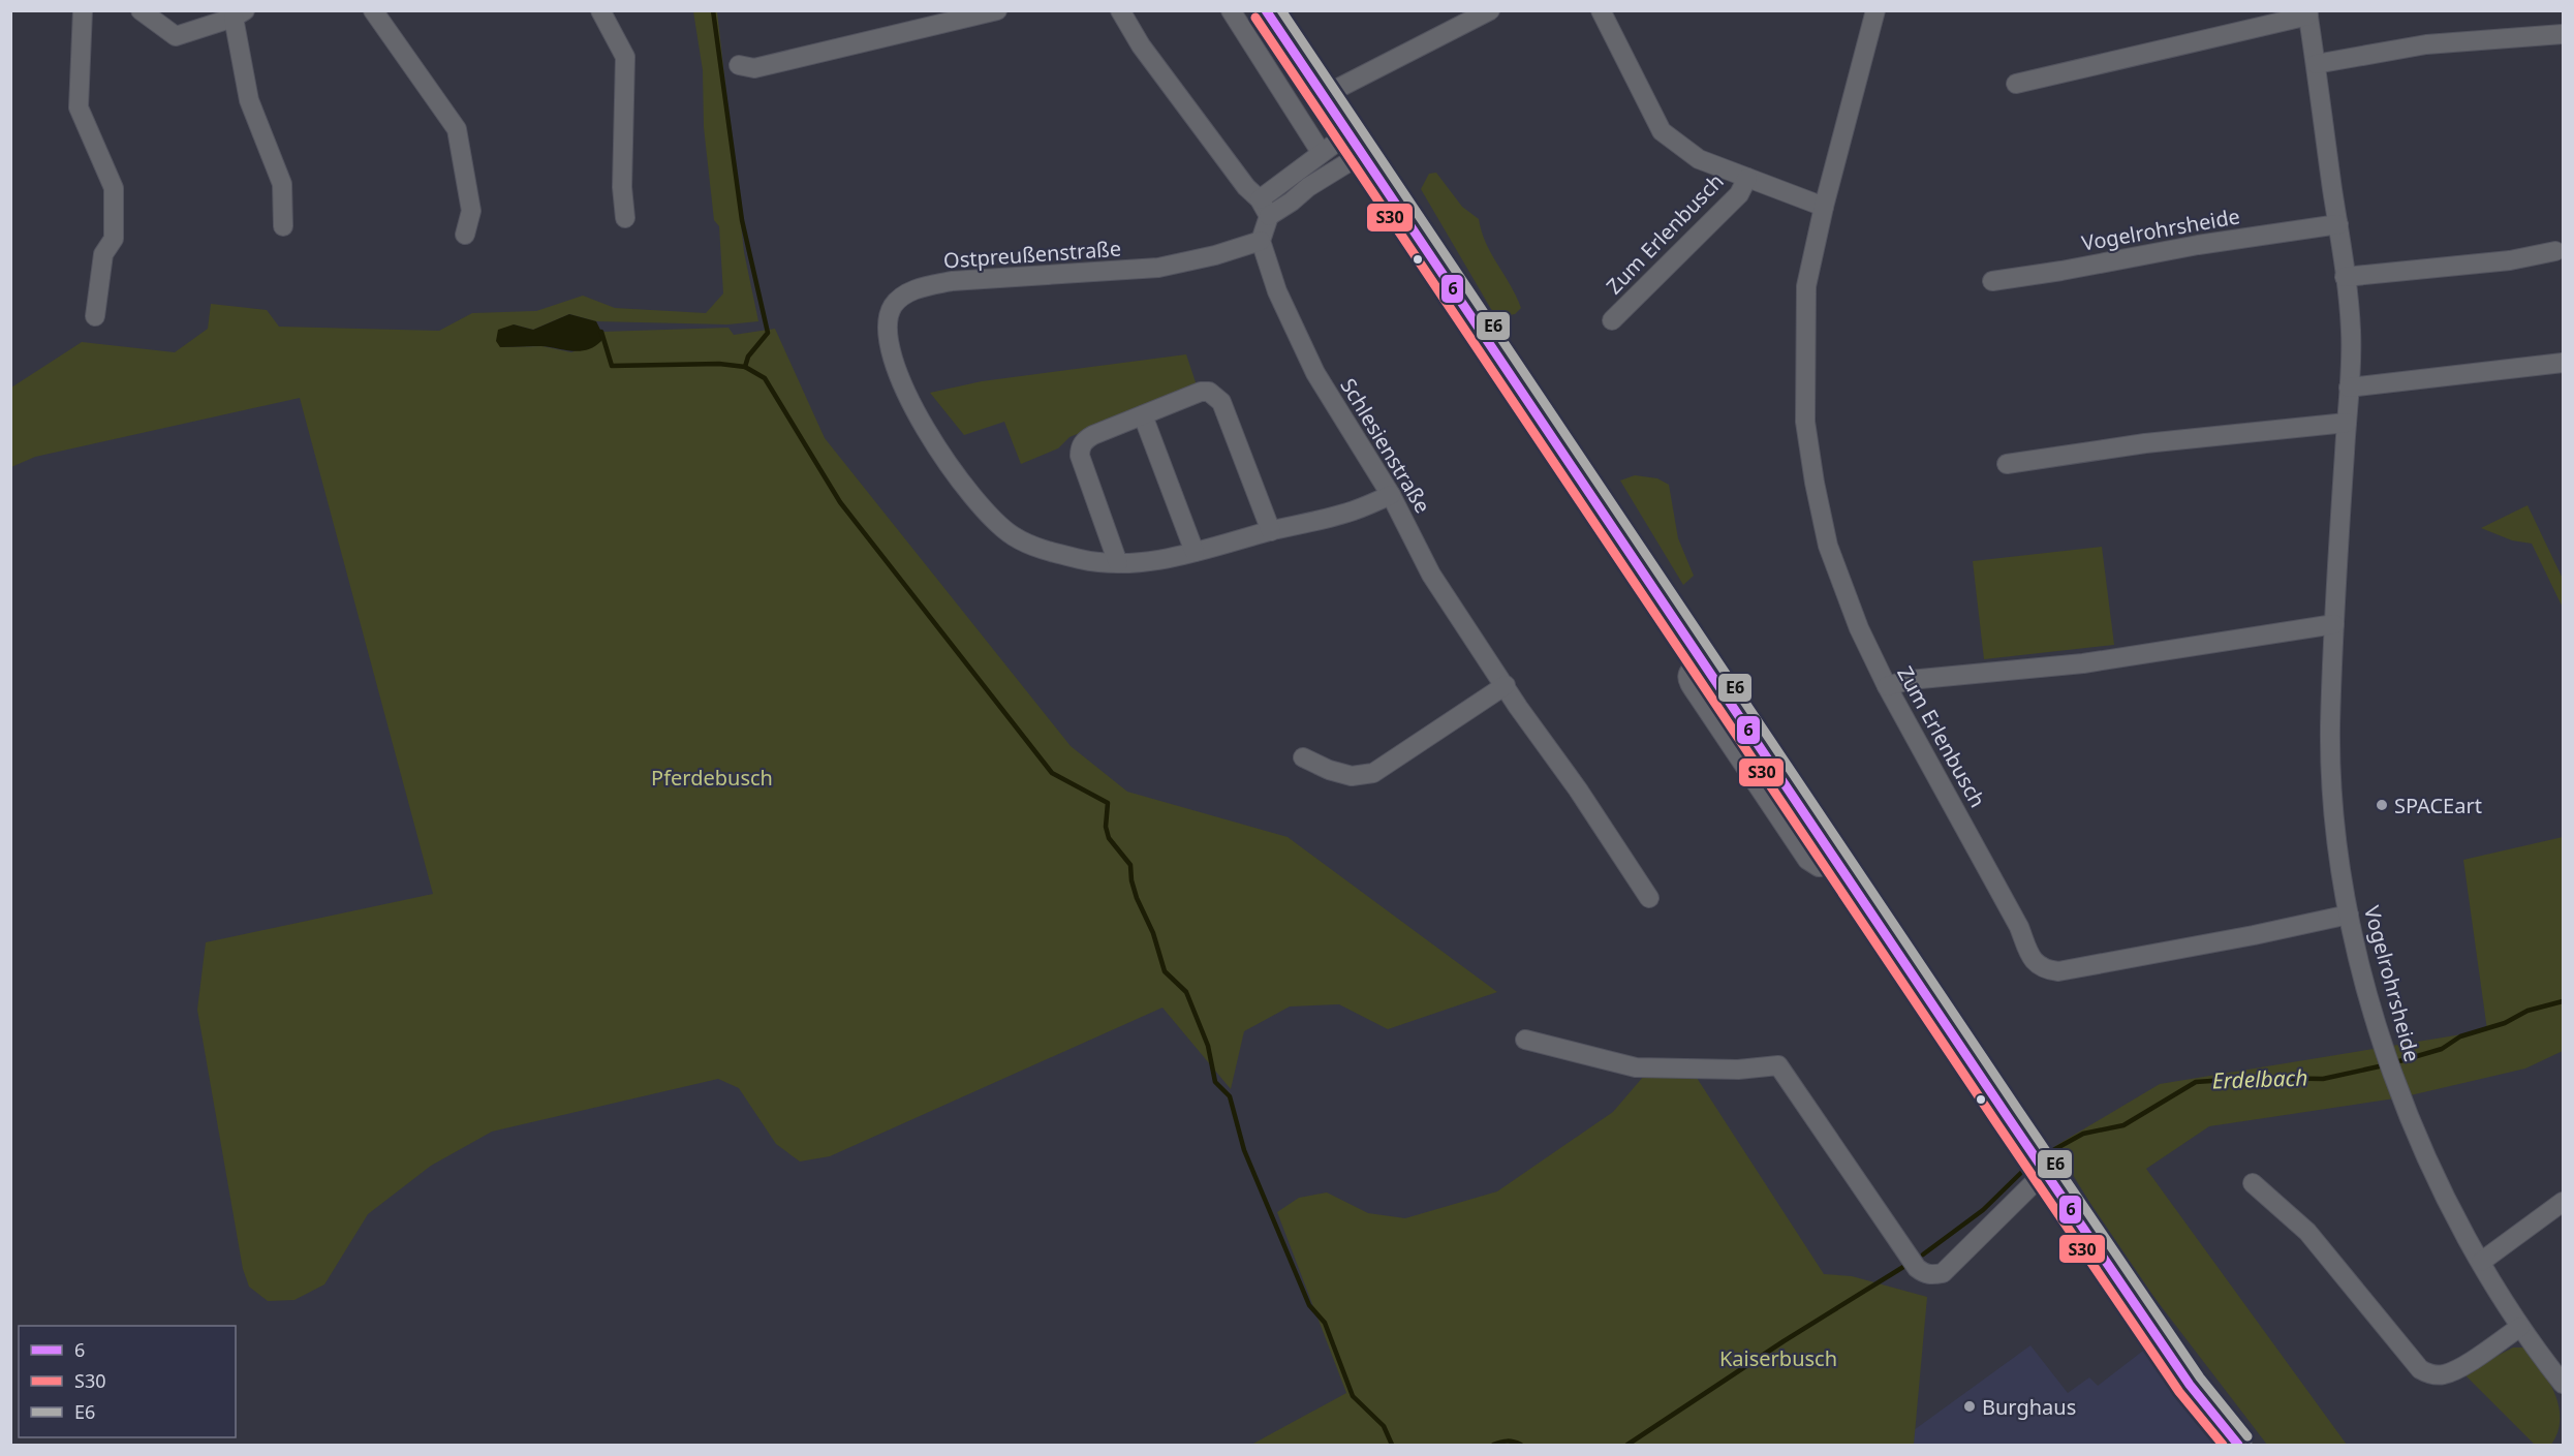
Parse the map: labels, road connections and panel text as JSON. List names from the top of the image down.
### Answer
{
  "streets": {
    "street": [
      "Vogelrohrsheide",
      "Zum Erlenbusch",
      "Ostpreußenstraße",
      "Schlesienstraße"
    ]
  },
  "crossings": [
    ["Vogelrohrsheide", "Zum Erlenbusch"],
    ["Ostpreußenstraße", "Schlesienstraße"]
  ],
  "water": ["Erdelbach"],
  "parks": ["Pferdebusch", "Kaiserbusch"],
  "places": ["SPACEart", "Burghaus"],
  "lines": ["transit line 6", "transit line E6", "transit line S30"],
  "legend": ["6", "S30", "E6"]
}
